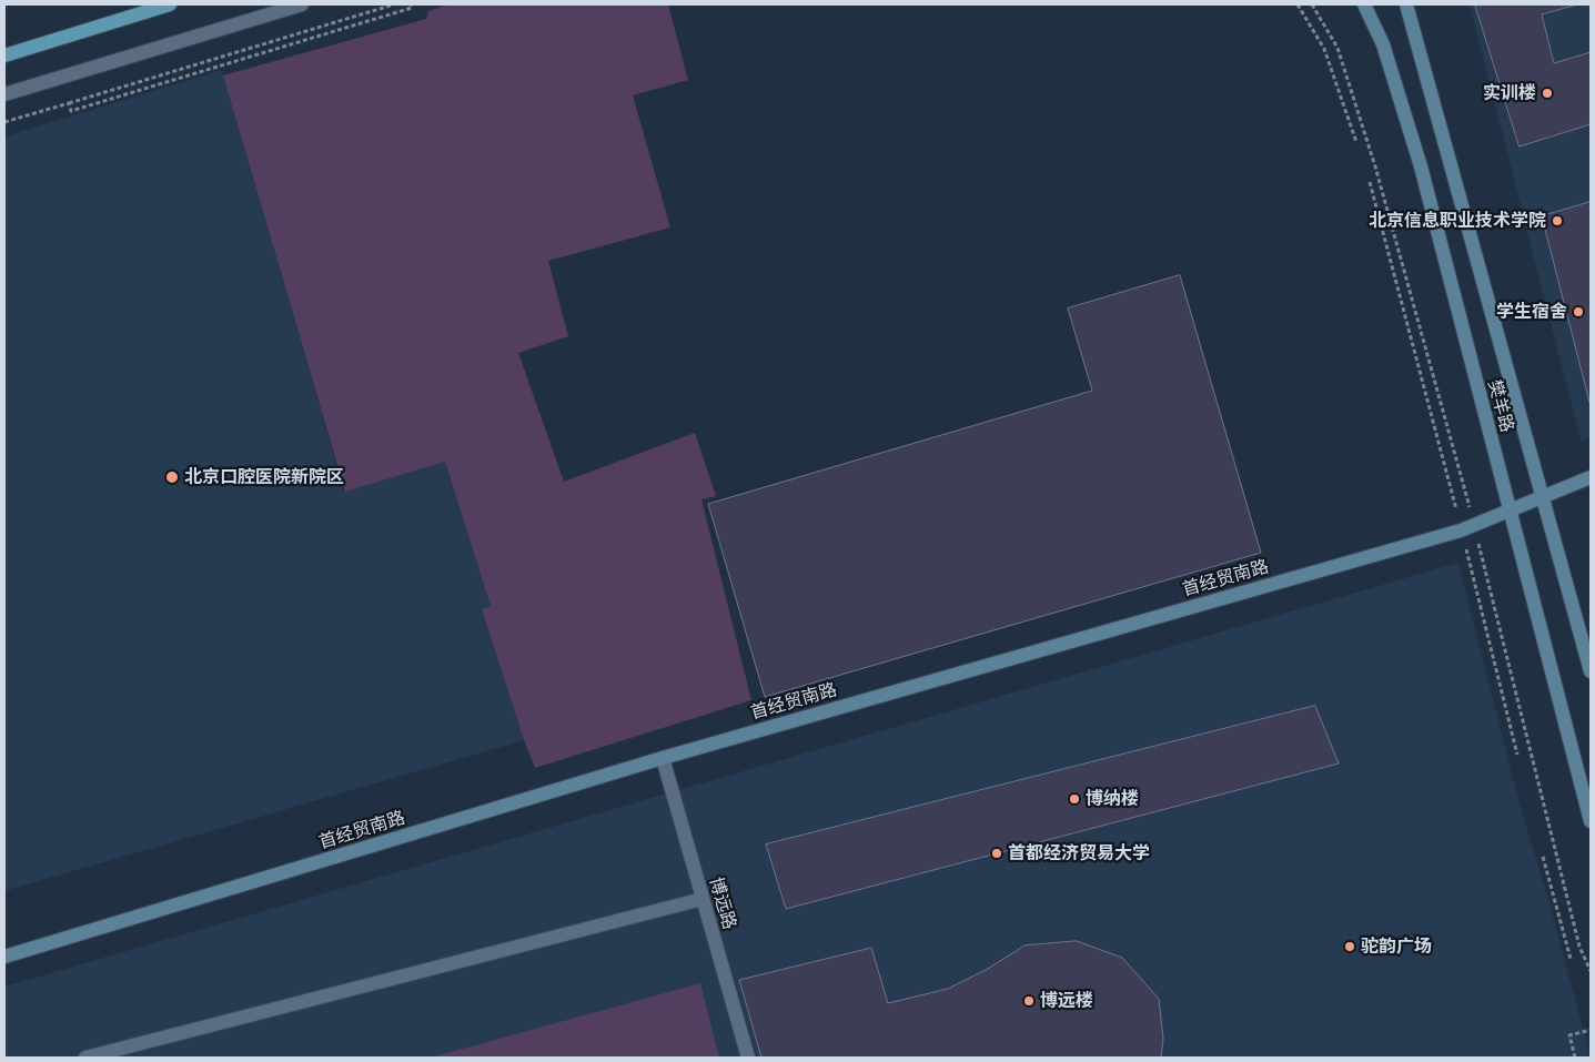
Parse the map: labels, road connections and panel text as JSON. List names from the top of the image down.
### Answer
{
  "streets": {
    "street": ["樊羊路", "首经贸南路", "博远路"]
  },
  "crossings": [
    ["樊羊路", "首经贸南路"],
    ["首经贸南路", "博远路"]
  ],
  "places": [
    "实训楼",
    "北京信息职业技术学院",
    "学生宿舍",
    "北京口腔医院新院区",
    "博纳楼",
    "首都经济贸易大学",
    "驼韵广场",
    "博远楼"
  ]
}
